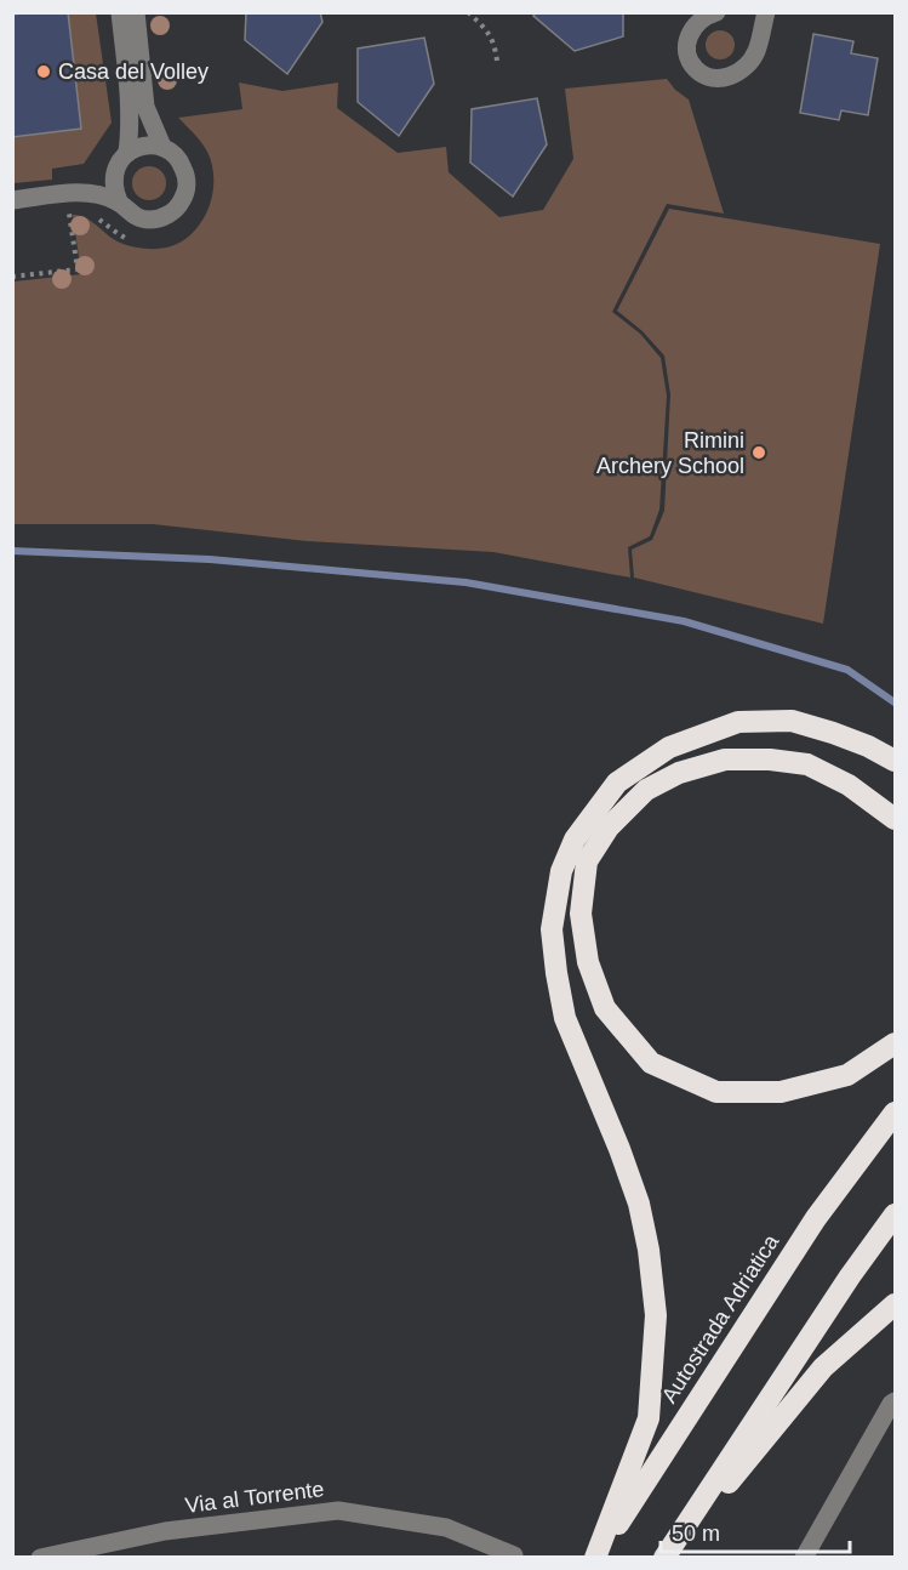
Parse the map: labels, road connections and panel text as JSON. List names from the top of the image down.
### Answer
{
  "streets": {
    "highway": ["Autostrada Adriatica"],
    "street": ["Via al Torrente"]
  },
  "places": ["Casa del Volley", "Rimini Archery School"],
  "scale_bar": "50 m"
}
